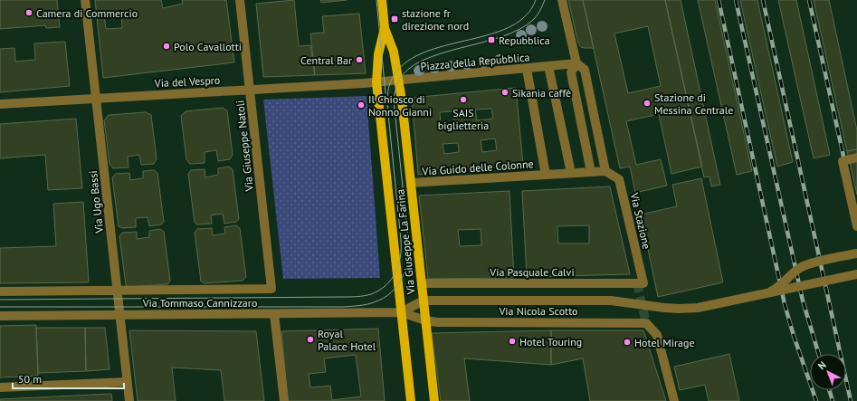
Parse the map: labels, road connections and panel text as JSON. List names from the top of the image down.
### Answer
{
  "streets": {
    "main road": ["Via Giuseppe La Farina"],
    "street": [
      "Piazza della Repubblica",
      "Via del Vespro",
      "Via Giuseppe Natoli",
      "Via Guido delle Colonne",
      "Via Ugo Bassi",
      "Via Stazione",
      "Via Pasquale Calvi",
      "Via Tommaso Cannizzaro",
      "Via Nicola Scotto"
    ]
  },
  "crossings": [
    ["Piazza della Repubblica", "Via del Vespro"],
    ["Piazza della Repubblica", "Via Giuseppe La Farina"],
    ["Via del Vespro", "Via Giuseppe Natoli"],
    ["Via del Vespro", "Via Ugo Bassi"],
    ["Via del Vespro", "Via Giuseppe La Farina"],
    ["Via Giuseppe Natoli", "Via Tommaso Cannizzaro"],
    ["Via Guido delle Colonne", "Via Stazione"],
    ["Via Guido delle Colonne", "Via Giuseppe La Farina"],
    ["Via Ugo Bassi", "Via Tommaso Cannizzaro"],
    ["Via Stazione", "Via Pasquale Calvi"],
    ["Via Giuseppe La Farina", "Via Pasquale Calvi"],
    ["Via Giuseppe La Farina", "Via Tommaso Cannizzaro"],
    ["Via Giuseppe La Farina", "Via Nicola Scotto"],
    ["Via Tommaso Cannizzaro", "Via Nicola Scotto"]
  ],
  "places": {
    "other": [
      "Camera di Commercio",
      "Polo Cavallotti",
      "Central Bar",
      "Sikania caffè",
      "SAIS biglietteria",
      "Stazione di Messina Centrale",
      "Il Chiosco di Nonno Gianni",
      "Royal Palace Hotel",
      "Hotel Touring",
      "Hotel Mirage"
    ],
    "transit": ["stazione fr direzione nord", "Repubblica"]
  },
  "scale_bar": "50 m",
  "north": "top left"
}
